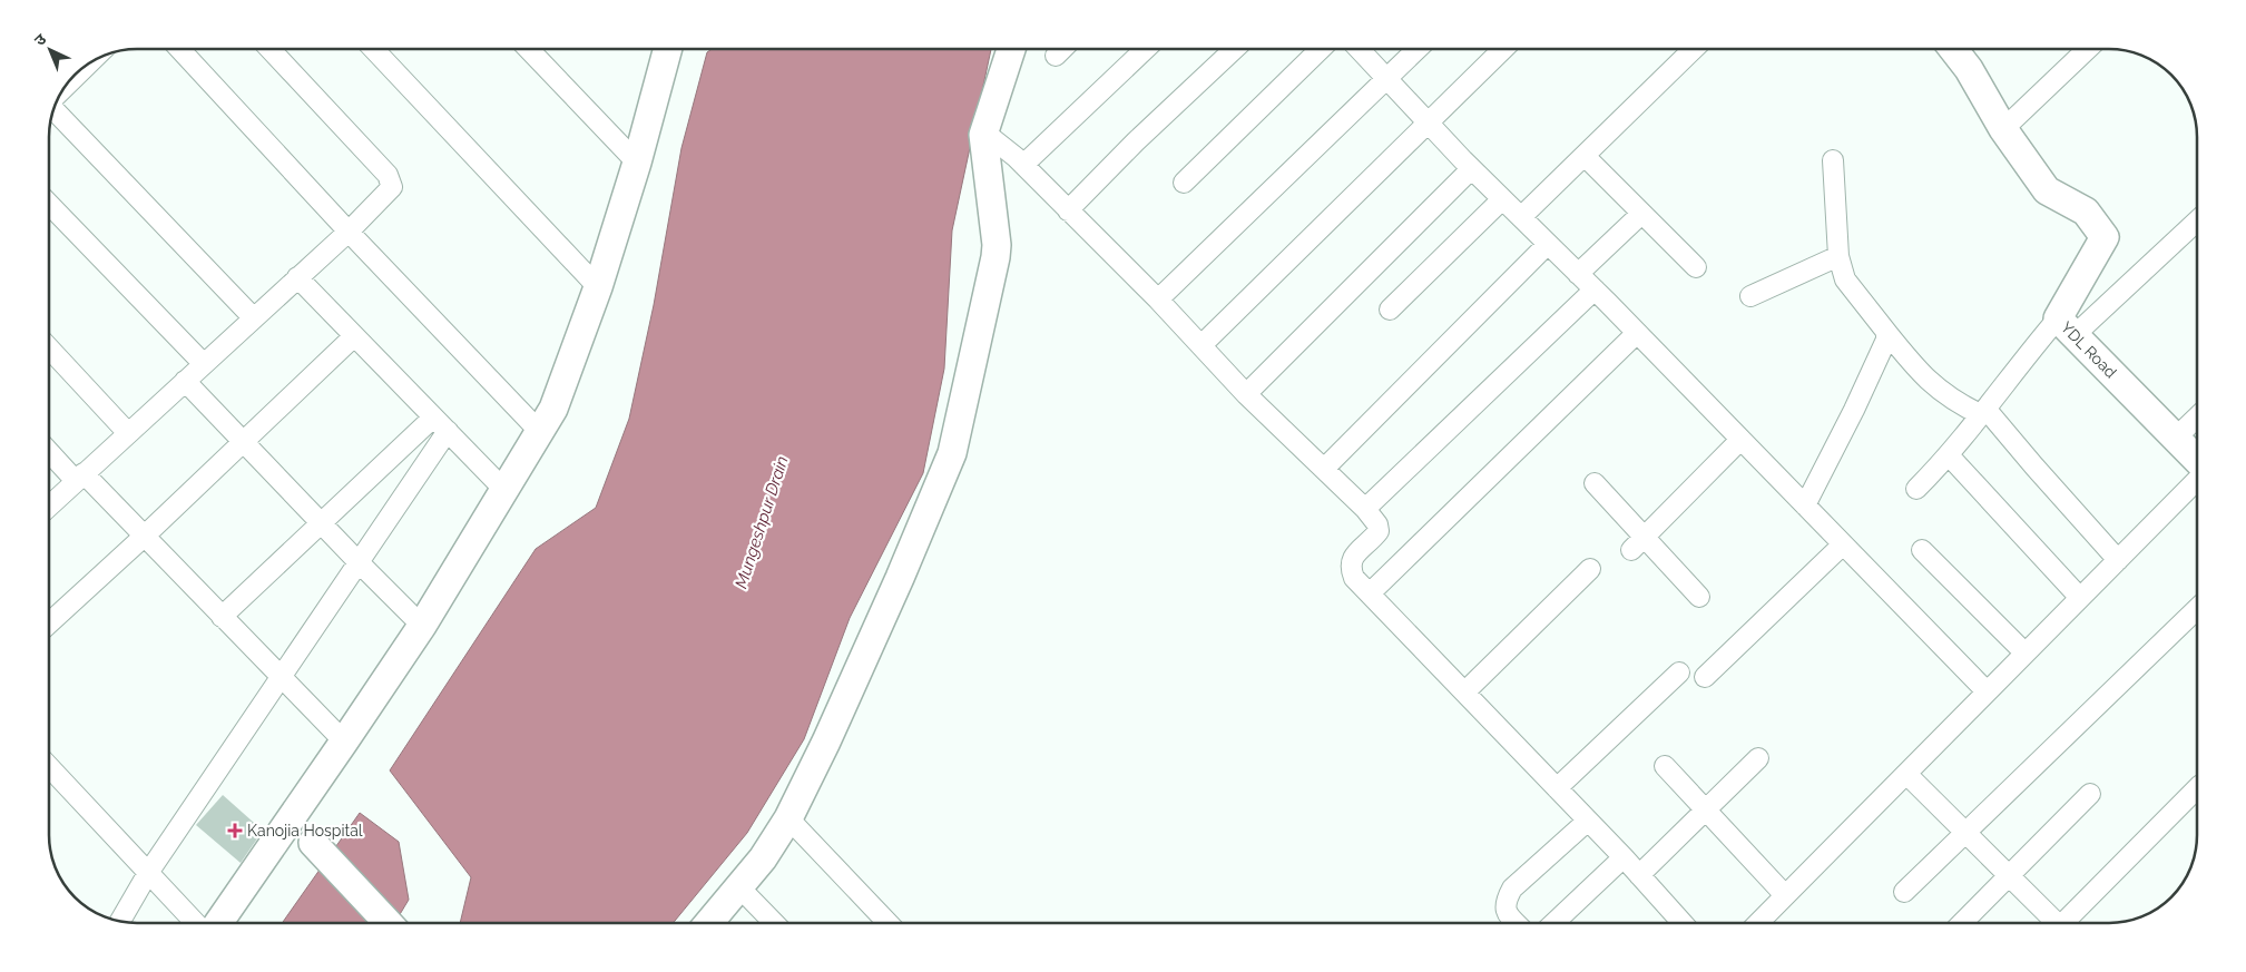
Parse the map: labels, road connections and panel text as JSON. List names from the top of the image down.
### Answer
{
  "streets": {
    "street": ["YDL Road"]
  },
  "water": ["Mungeshpur Drain"],
  "places": {
    "health": ["Kanojia Hospital"]
  },
  "north": "top left"
}
